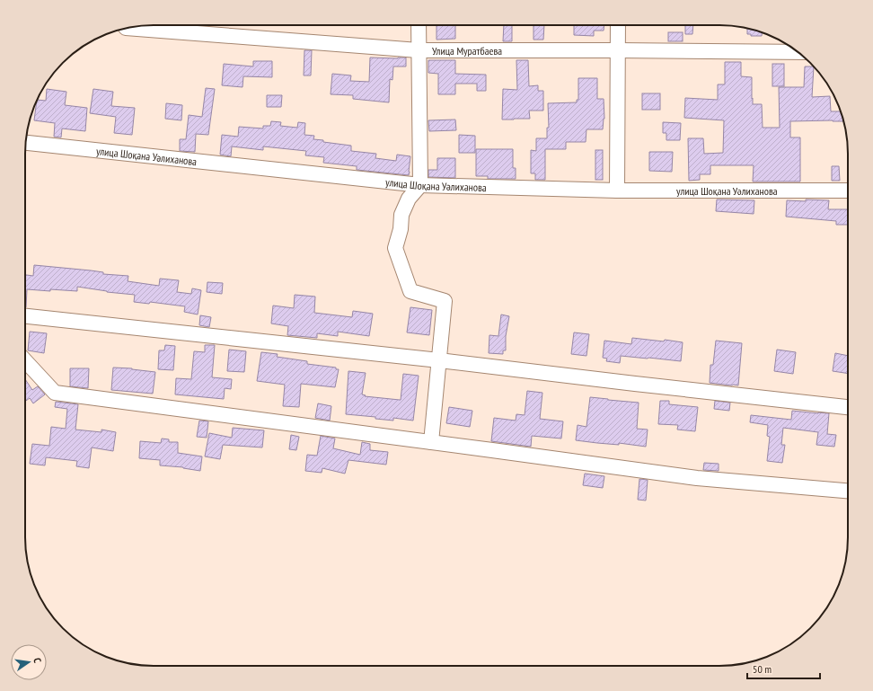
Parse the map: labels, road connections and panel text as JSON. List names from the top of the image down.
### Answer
{
  "streets": {
    "street": ["Улица Муратбаева", "улица Шоқана Уәлиханова"]
  },
  "scale_bar": "50 m",
  "north": "right"
}
